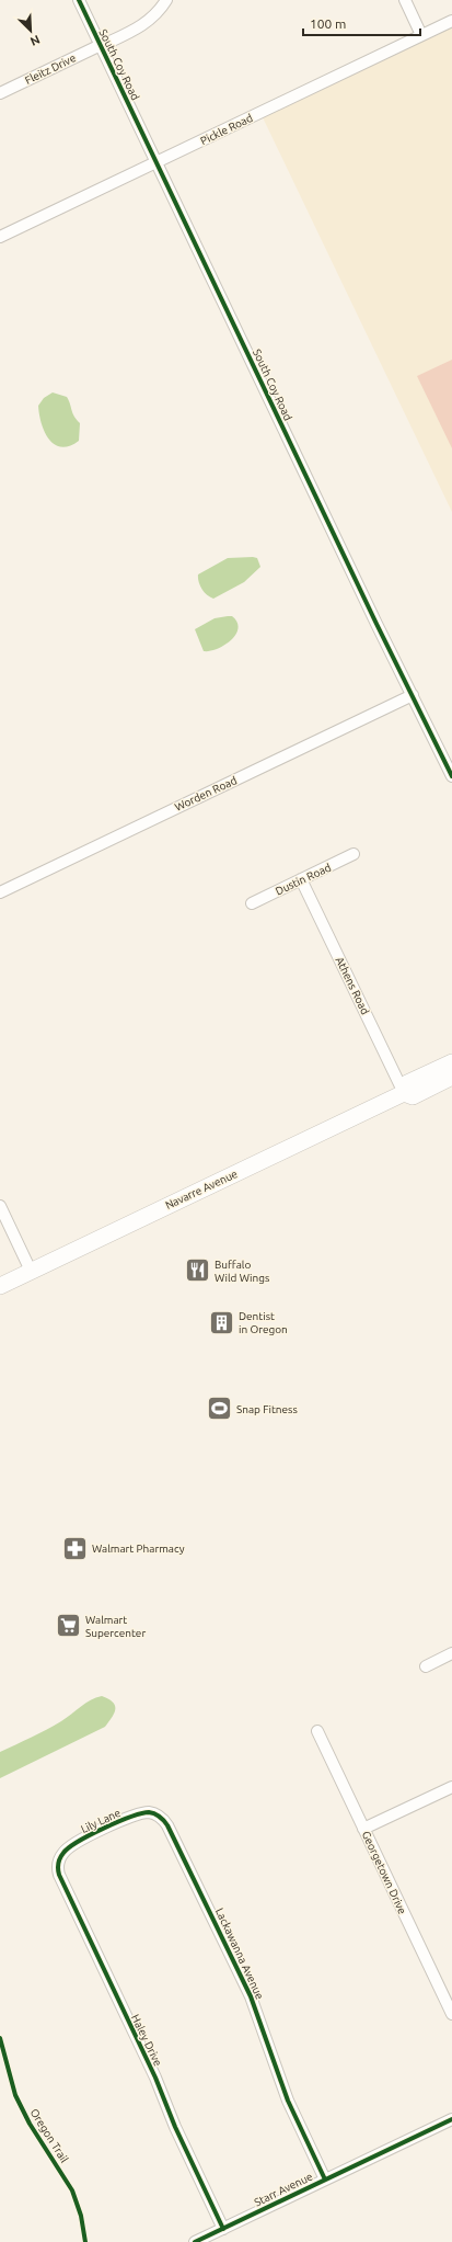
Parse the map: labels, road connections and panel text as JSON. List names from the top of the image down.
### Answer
{
  "streets": {
    "highway": ["Navarre Avenue"],
    "street": [
      "South Coy Road",
      "Fleitz Drive",
      "Pickle Road",
      "Worden Road",
      "Dustin Road",
      "Athens Road",
      "Lily Lane",
      "Georgetown Drive",
      "Lackawanna Avenue",
      "Haley Drive",
      "Starr Avenue"
    ],
    "cycle path": ["Oregon Trail"]
  },
  "crossings": [
    ["South Coy Road", "Fleitz Drive"],
    ["South Coy Road", "Pickle Road"],
    ["South Coy Road", "Worden Road"],
    ["Dustin Road", "Athens Road"],
    ["Athens Road", "Navarre Avenue"],
    ["Lily Lane", "Lackawanna Avenue"],
    ["Lily Lane", "Haley Drive"],
    ["Lackawanna Avenue", "Starr Avenue"],
    ["Haley Drive", "Starr Avenue"]
  ],
  "places": {
    "restaurant": ["Buffalo Wild Wings"],
    "building": ["Dentist in Oregon"],
    "sports": ["Snap Fitness"],
    "pharmacy": ["Walmart Pharmacy"],
    "supermarket": ["Walmart Supercenter"]
  },
  "scale_bar": "100 m",
  "north": "bottom right"
}
